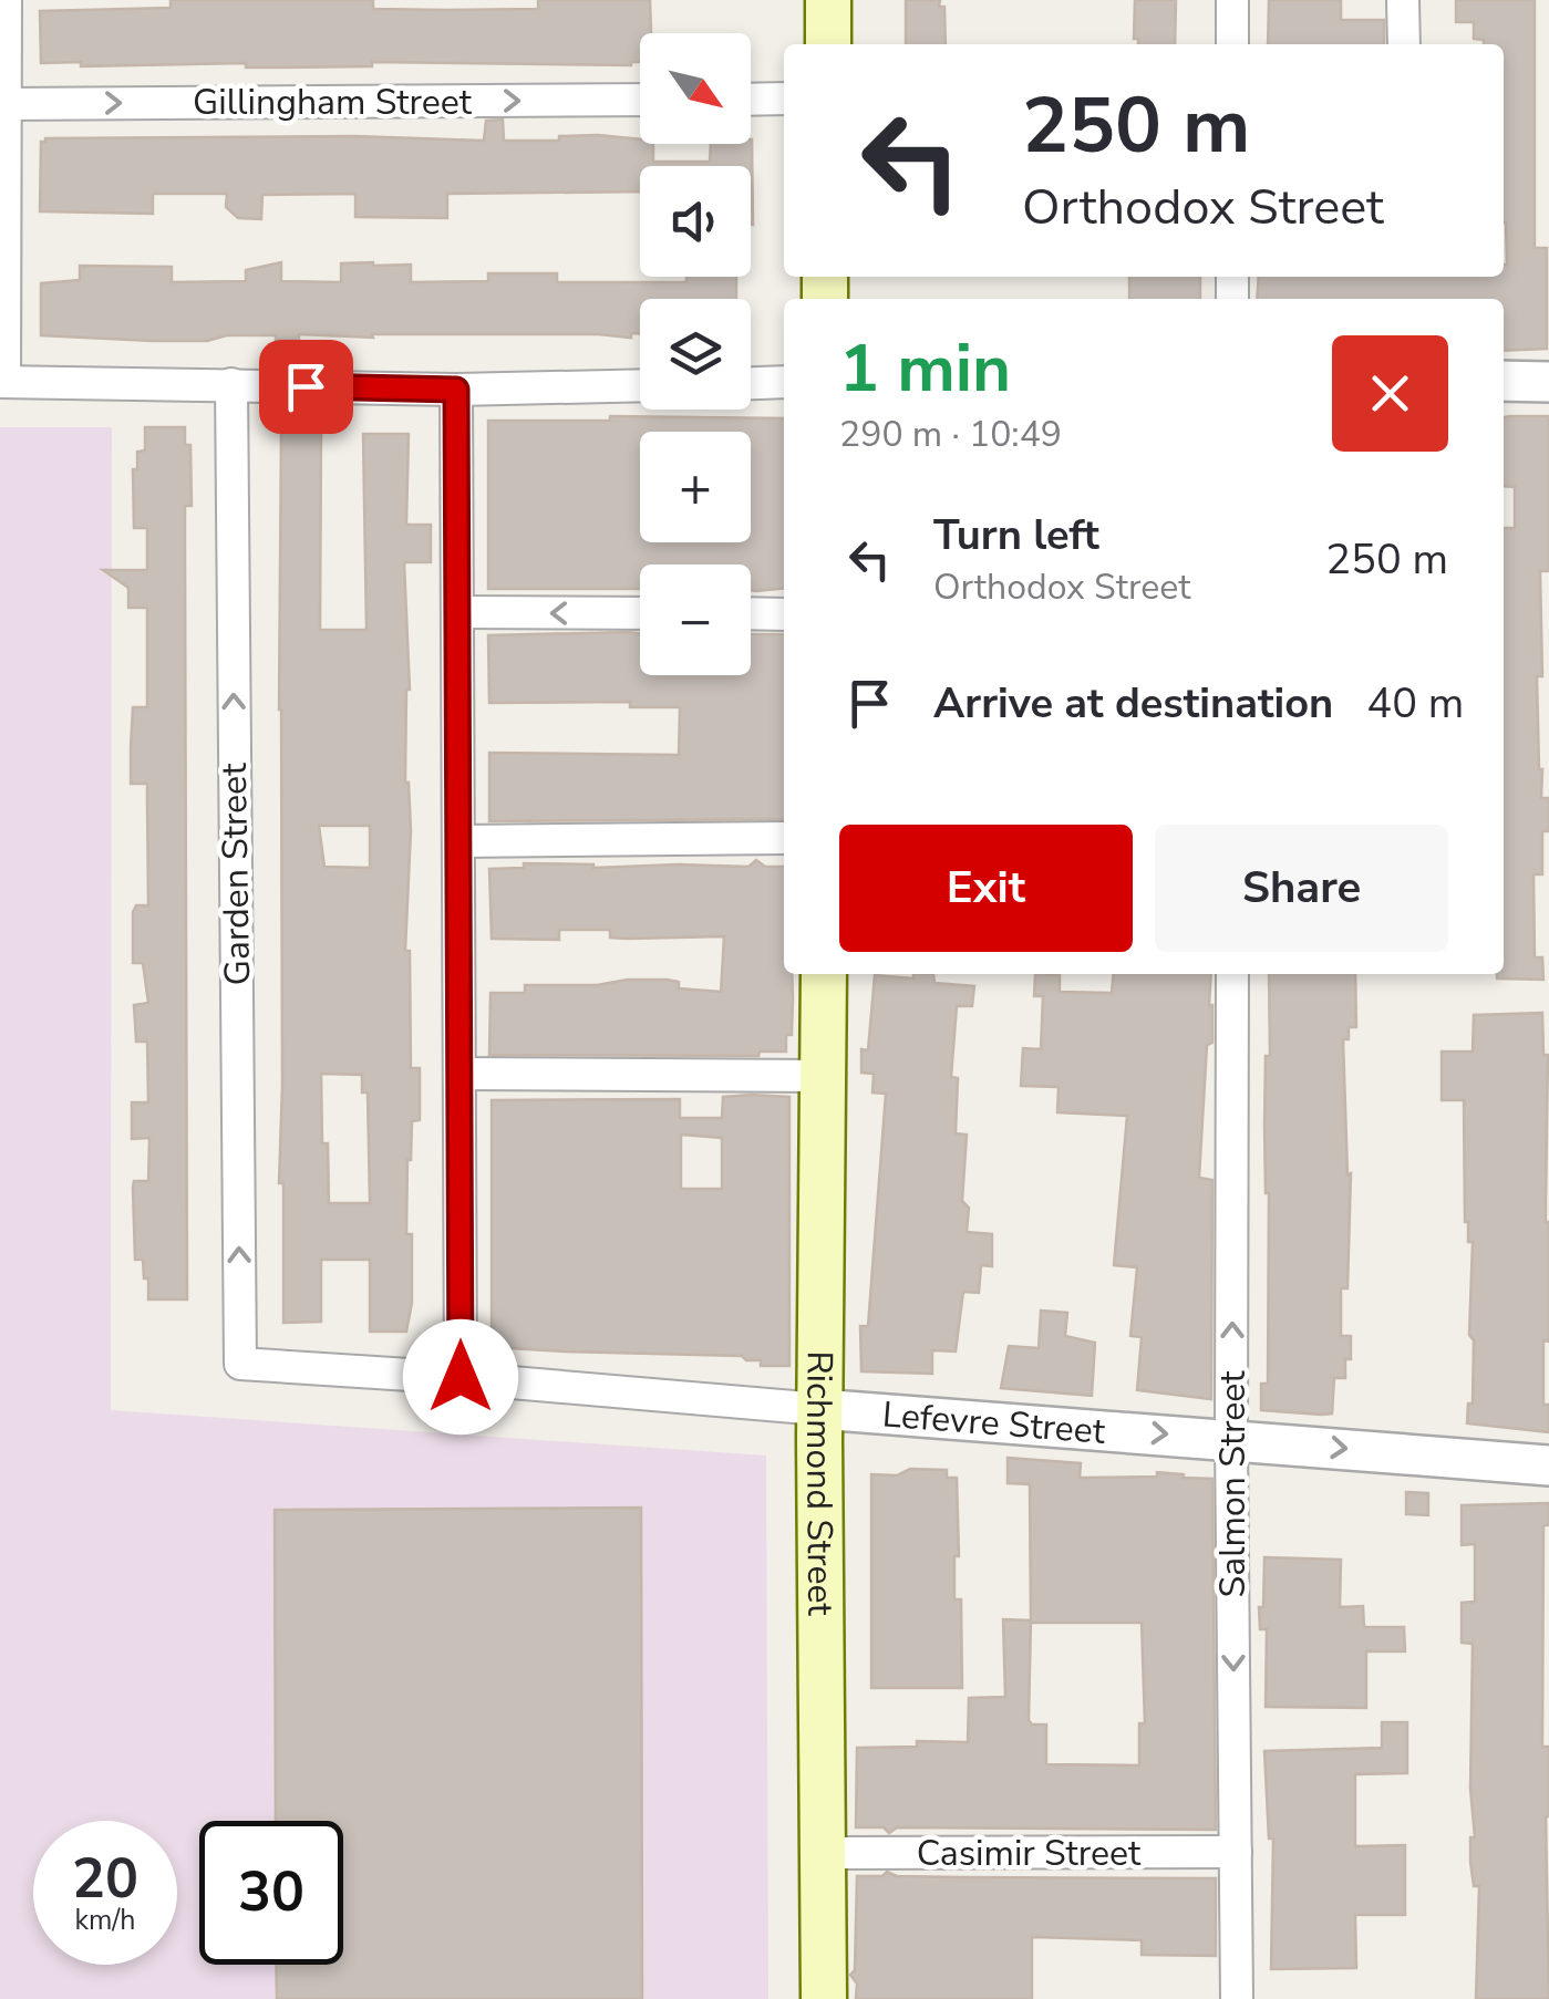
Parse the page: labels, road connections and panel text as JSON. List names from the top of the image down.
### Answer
{
  "streets": {
    "main road": ["Richmond Street"],
    "street": [
      "Gillingham Street",
      "Garden Street",
      "Lefevre Street",
      "Salmon Street",
      "Casimir Street"
    ]
  },
  "crossings": [
    ["Garden Street", "Lefevre Street"],
    ["Lefevre Street", "Richmond Street"],
    ["Lefevre Street", "Salmon Street"],
    ["Richmond Street", "Casimir Street"],
    ["Salmon Street", "Casimir Street"]
  ],
  "one_way": ["Gillingham Street", "Lefevre Street"],
  "north": "bottom right",
  "page": {
    "map_buttons": ["+", "−"],
    "turn": ["250 m", "Orthodox Street"],
    "heading": ["1 min", "290 m · 10:49"],
    "list": [
      {
        "name": "Turn left",
        "note": "Orthodox Street",
        "value": "250 m"
      },
      {
        "name": "Arrive at destination",
        "value": "40 m"
      }
    ],
    "buttons": ["Exit", "Share"],
    "speed": "20 km/h",
    "limit": "30"
  }
}
